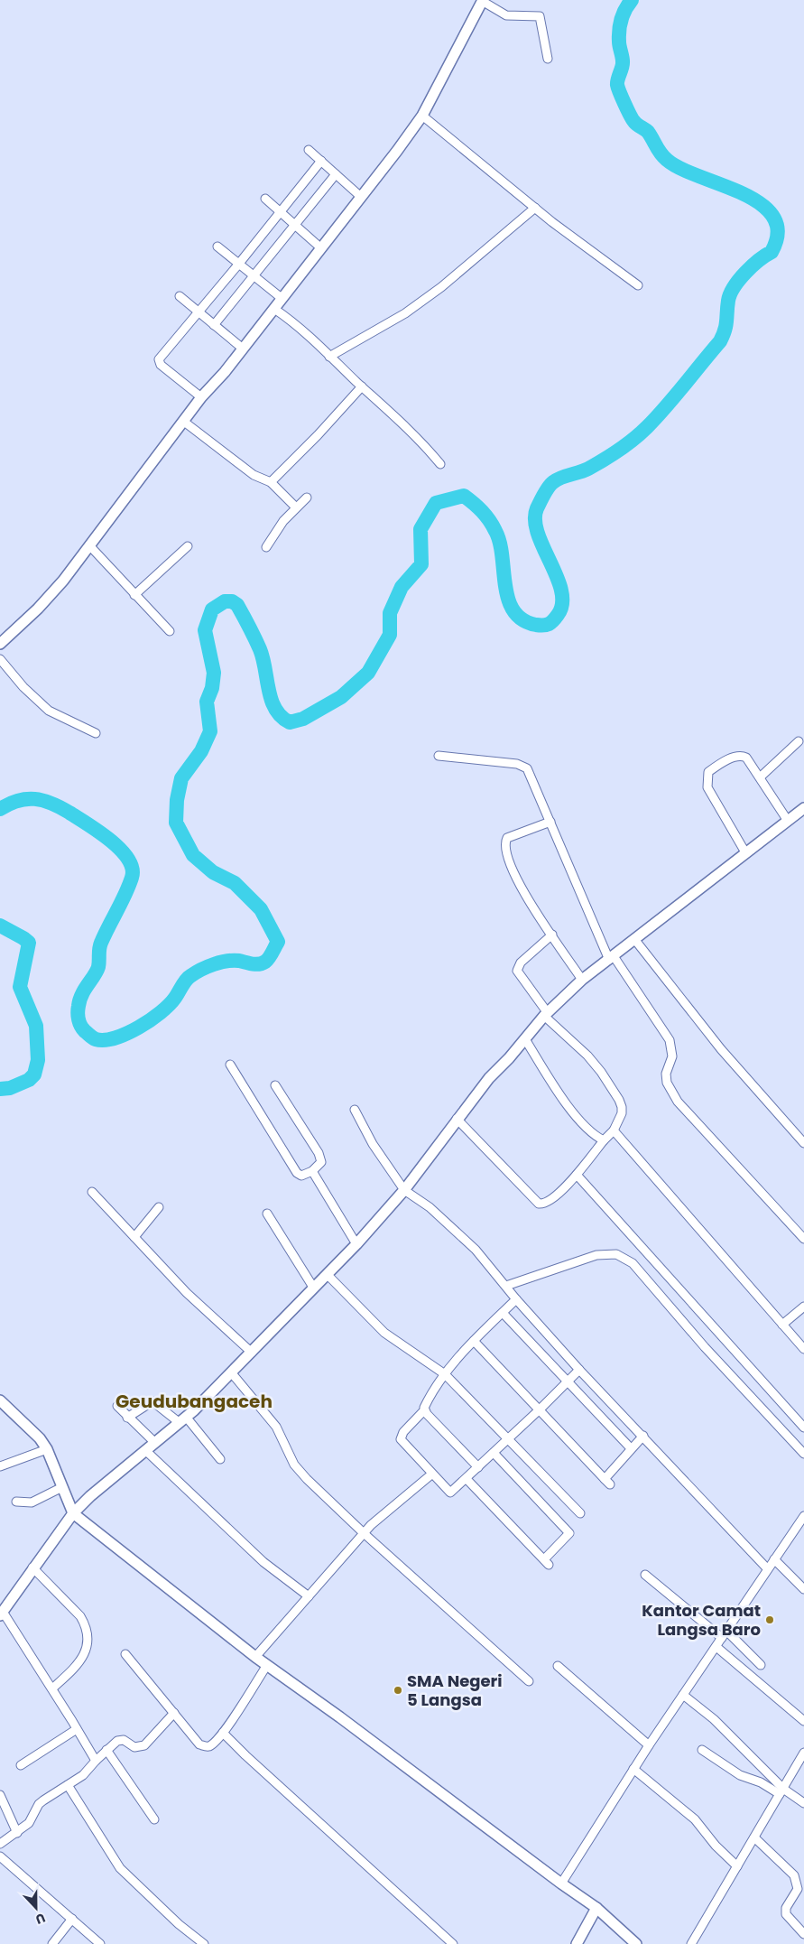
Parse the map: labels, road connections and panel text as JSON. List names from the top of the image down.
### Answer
{
  "districts": ["Geudubangaceh"],
  "places": ["Kantor Camat Langsa Baro", "SMA Negeri 5 Langsa"],
  "north": "bottom"
}
